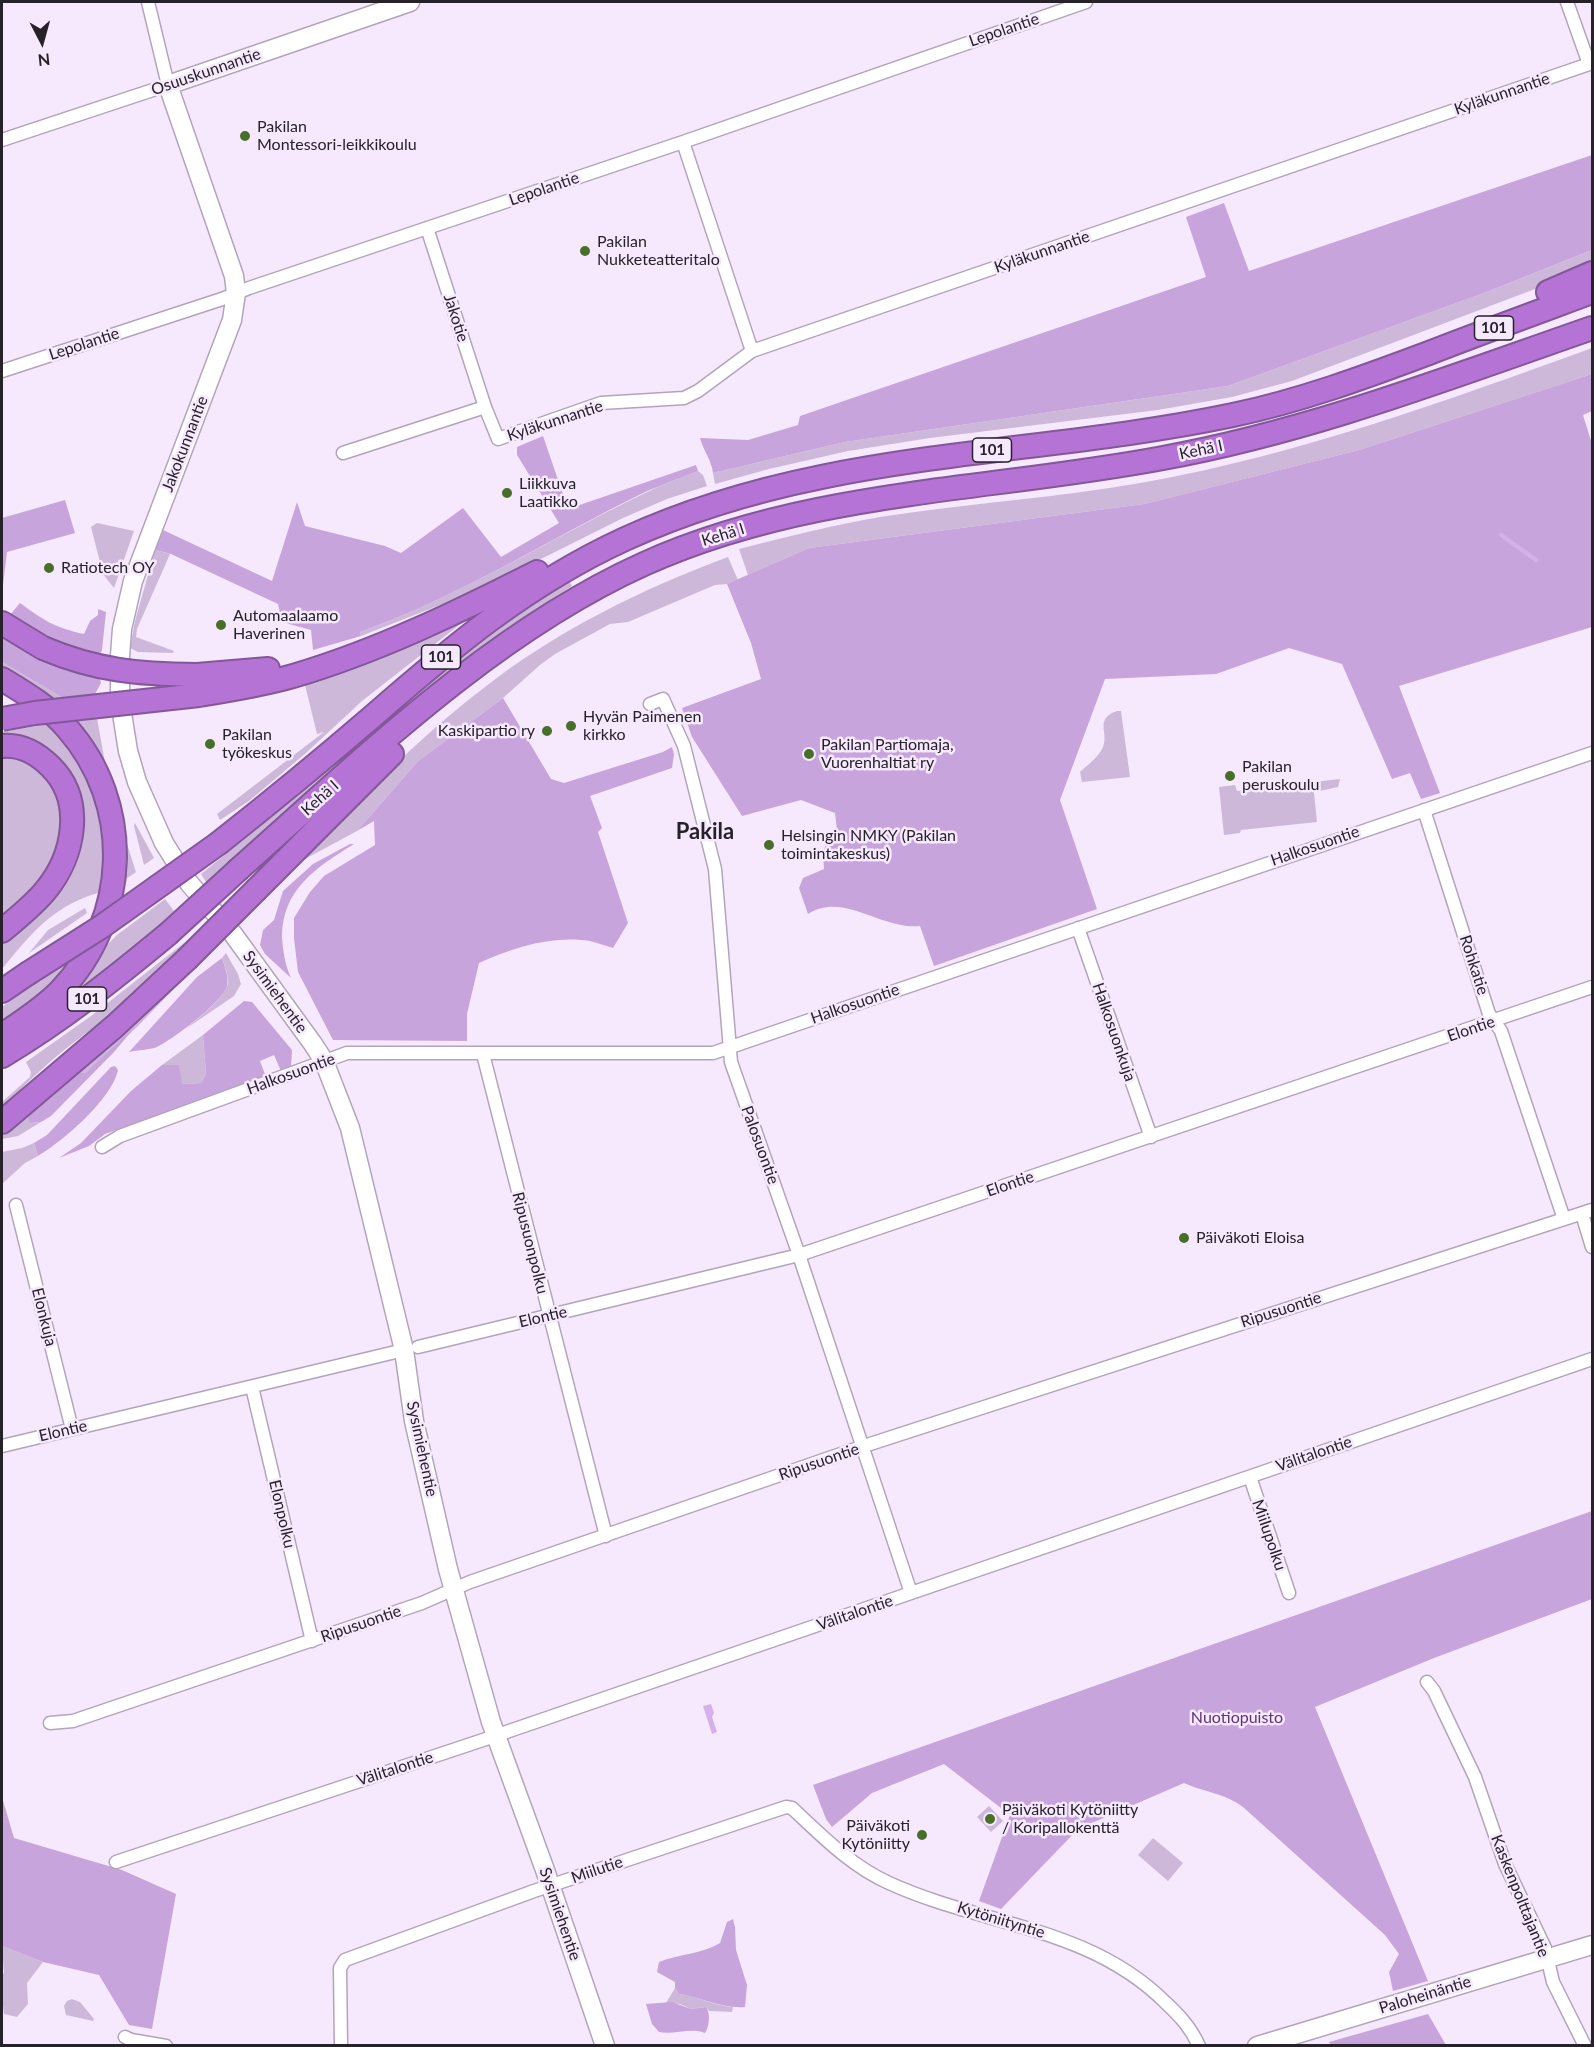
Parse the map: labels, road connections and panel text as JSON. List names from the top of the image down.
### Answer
{
  "streets": {
    "highway": ["101", "Kehä I"],
    "street": [
      "Lepolantie",
      "Osuuskunnantie",
      "Kyläkunnantie",
      "Jakotie",
      "Jakokunnantie",
      "Halkosuontie",
      "Rohkatie",
      "Sysimiehentie",
      "Elontie",
      "Halkosuonkuja",
      "Palosuontie",
      "Ripusuonpolku",
      "Ripusuontie",
      "Elonkuja",
      "Välitalontie",
      "Elonpolku",
      "Miilupolku",
      "Miilutie",
      "Kaskenpolttajantie",
      "Kytöniityntie",
      "Paloheinäntie"
    ]
  },
  "crossings": [
    ["Lepolantie", "Jakotie"],
    ["Lepolantie", "Jakokunnantie"],
    ["Osuuskunnantie", "Jakokunnantie"],
    ["Kyläkunnantie", "Jakotie"],
    ["Jakokunnantie", "Sysimiehentie"],
    ["Halkosuontie", "Rohkatie"],
    ["Halkosuontie", "Sysimiehentie"],
    ["Halkosuontie", "Halkosuonkuja"],
    ["Halkosuontie", "Palosuontie"],
    ["Halkosuontie", "Ripusuonpolku"],
    ["Rohkatie", "Elontie"],
    ["Rohkatie", "Ripusuontie"],
    ["Sysimiehentie", "Elontie"],
    ["Sysimiehentie", "Ripusuontie"],
    ["Sysimiehentie", "Välitalontie"],
    ["Sysimiehentie", "Miilutie"],
    ["Elontie", "Halkosuonkuja"],
    ["Elontie", "Palosuontie"],
    ["Elontie", "Ripusuonpolku"],
    ["Elontie", "Elonkuja"],
    ["Elontie", "Elonpolku"],
    ["Palosuontie", "Ripusuontie"],
    ["Palosuontie", "Välitalontie"],
    ["Ripusuonpolku", "Ripusuontie"],
    ["Ripusuontie", "Elonpolku"],
    ["Välitalontie", "Miilupolku"],
    ["Miilutie", "Kytöniityntie"],
    ["Kaskenpolttajantie", "Paloheinäntie"]
  ],
  "districts": ["Pakila"],
  "parks": ["Nuotiopuisto"],
  "places": [
    "Pakilan Montessori-leikkikoulu",
    "Pakilan Nukketeatteritalo",
    "Liikkuva Laatikko",
    "Ratiotech OY",
    "Automaalaamo Haverinen",
    "Hyvän Paimenen kirkko",
    "Kaskipartio ry",
    "Pakilan työkeskus",
    "Pakilan Partiomaja, Vuorenhaltiat ry",
    "Pakilan peruskoulu",
    "Helsingin NMKY (Pakilan toimintakeskus)",
    "Päiväkoti Eloisa",
    "Päiväkoti Kytöniitty / Koripallokenttä",
    "Päiväkoti Kytöniitty"
  ],
  "north": "bottom"
}
